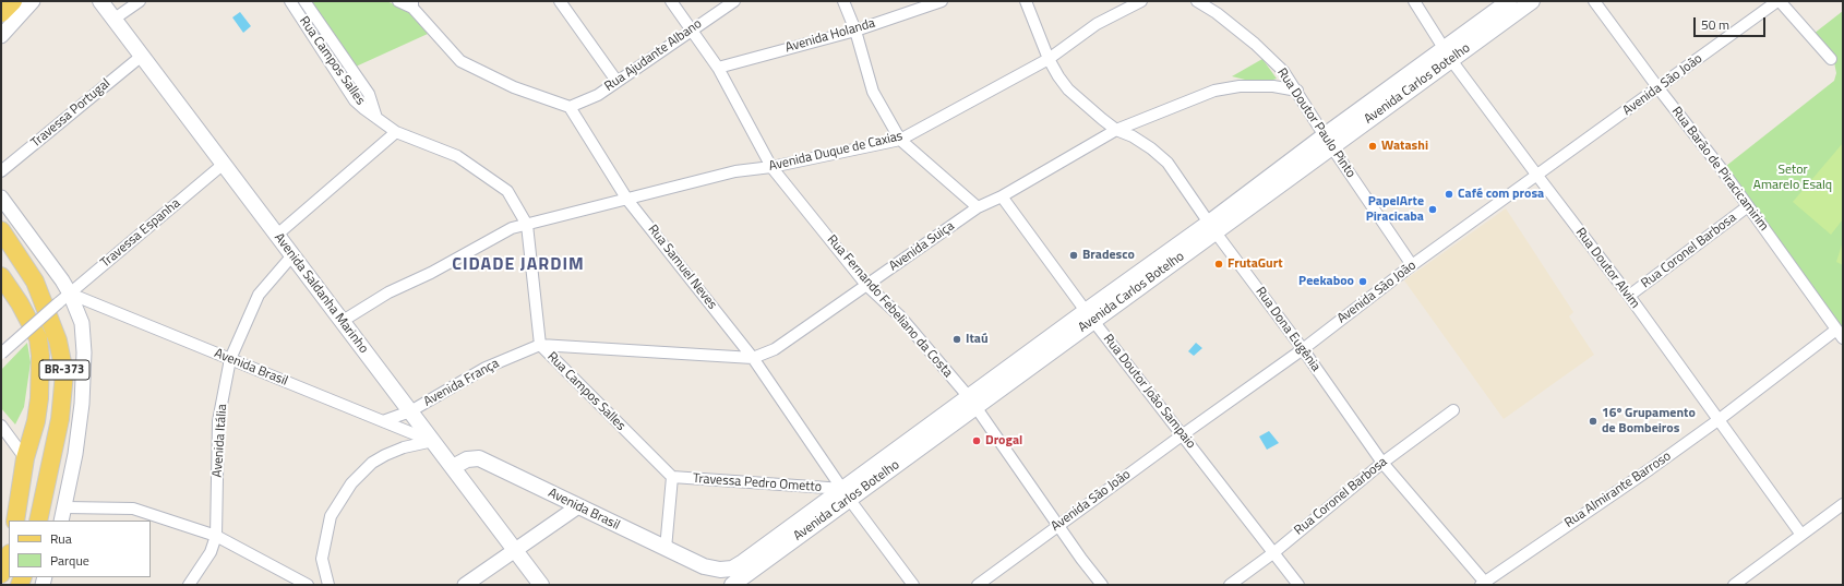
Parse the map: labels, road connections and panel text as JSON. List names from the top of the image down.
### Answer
{
  "streets": {
    "main road": [
      "Avenida Carlos Botelho",
      "Avenida Saldanha Marinho",
      "Avenida Brasil",
      "BR-373"
    ],
    "street": [
      "Avenida Holanda",
      "Rua Ajudante Albano",
      "Rua Campos Salles",
      "Avenida São João",
      "Travessa Portugal",
      "Rua Doutor Paulo Pinto",
      "Avenida Duque de Caxias",
      "Rua Barão de Piracicamirim",
      "Travessa Espanha",
      "Avenida Suiça",
      "Rua Coronel Barbosa",
      "Rua Samuel Neves",
      "Rua Doutor Alvim",
      "Rua Fernando Febeliano da Costa",
      "Rua Dona Eugênia",
      "Avenida França",
      "Rua Doutor João Sampaio",
      "Avenida Itália",
      "Travessa Pedro Ometto",
      "Rua Almirante Barroso"
    ]
  },
  "crossings": [
    ["Avenida Holanda", "Rua Fernando Febeliano da Costa"],
    ["Rua Ajudante Albano", "Rua Samuel Neves"],
    ["Rua Ajudante Albano", "Rua Fernando Febeliano da Costa"],
    ["Rua Campos Salles", "Avenida Duque de Caxias"],
    ["Rua Campos Salles", "Avenida Suiça"],
    ["Rua Campos Salles", "Avenida França"],
    ["Rua Campos Salles", "Travessa Pedro Ometto"],
    ["Avenida Carlos Botelho", "Rua Doutor Paulo Pinto"],
    ["Avenida Carlos Botelho", "Rua Samuel Neves"],
    ["Avenida Carlos Botelho", "Rua Doutor Alvim"],
    ["Avenida Carlos Botelho", "Rua Fernando Febeliano da Costa"],
    ["Avenida Carlos Botelho", "Rua Dona Eugênia"],
    ["Avenida Carlos Botelho", "Rua Doutor João Sampaio"],
    ["Avenida Carlos Botelho", "Travessa Pedro Ometto"],
    ["Avenida São João", "Rua Doutor Paulo Pinto"],
    ["Avenida São João", "Rua Barão de Piracicamirim"],
    ["Avenida São João", "Rua Doutor Alvim"],
    ["Avenida São João", "Rua Fernando Febeliano da Costa"],
    ["Avenida São João", "Rua Dona Eugênia"],
    ["Avenida São João", "Rua Doutor João Sampaio"],
    ["Travessa Portugal", "Avenida Saldanha Marinho"],
    ["Rua Doutor Paulo Pinto", "Avenida Suiça"],
    ["Avenida Duque de Caxias", "Rua Samuel Neves"],
    ["Avenida Duque de Caxias", "Avenida Saldanha Marinho"],
    ["Avenida Duque de Caxias", "Rua Fernando Febeliano da Costa"],
    ["Avenida Duque de Caxias", "Rua Dona Eugênia"],
    ["Rua Barão de Piracicamirim", "Rua Coronel Barbosa"],
    ["Rua Barão de Piracicamirim", "Rua Almirante Barroso"],
    ["Travessa Espanha", "Avenida Saldanha Marinho"],
    ["Travessa Espanha", "Avenida Brasil"],
    ["Avenida Suiça", "Rua Samuel Neves"],
    ["Avenida Suiça", "Rua Fernando Febeliano da Costa"],
    ["Avenida Suiça", "Rua Dona Eugênia"],
    ["Avenida Suiça", "Avenida França"],
    ["Avenida Suiça", "Rua Doutor João Sampaio"],
    ["Rua Coronel Barbosa", "Rua Doutor Alvim"],
    ["Rua Coronel Barbosa", "Rua Dona Eugênia"],
    ["Rua Coronel Barbosa", "Rua Doutor João Sampaio"],
    ["Rua Samuel Neves", "Travessa Pedro Ometto"],
    ["Rua Doutor Alvim", "Rua Almirante Barroso"],
    ["Avenida Saldanha Marinho", "Avenida Brasil"],
    ["Avenida Saldanha Marinho", "Avenida França"],
    ["Avenida Saldanha Marinho", "Avenida Itália"],
    ["Rua Dona Eugênia", "Rua Almirante Barroso"],
    ["Avenida Brasil", "Avenida França"],
    ["Avenida Brasil", "Avenida Itália"]
  ],
  "districts": ["CIDADE JARDIM"],
  "parks": ["Setor Amarelo Esalq"],
  "places": [
    "Watashi",
    "Café com prosa",
    "PapelArte Piracicaba",
    "Bradesco",
    "FrutaGurt",
    "Peekaboo",
    "Itaú",
    "16º Grupamento de Bombeiros",
    "Drogal"
  ],
  "legend": ["Rua", "Parque"],
  "scale_bar": "50 m"
}
